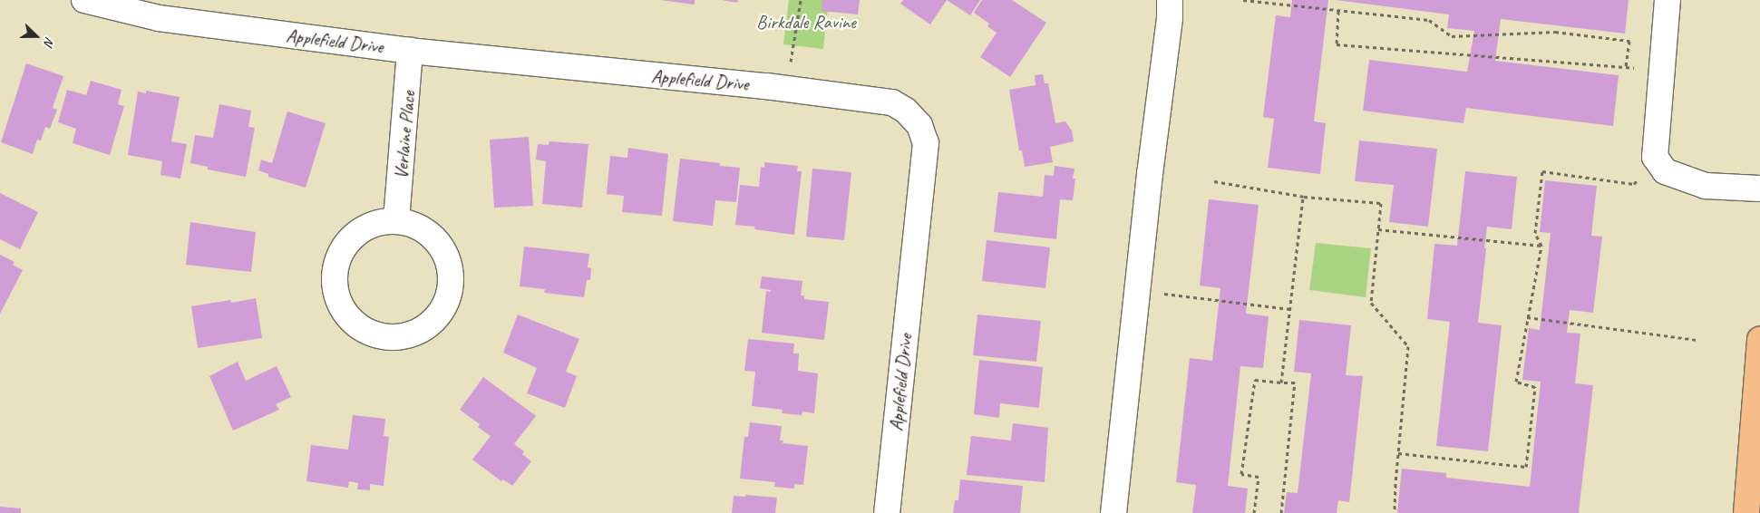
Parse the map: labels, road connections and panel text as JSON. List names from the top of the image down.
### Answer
{
  "streets": {
    "street": ["Applefield Drive", "Verlaine Place"]
  },
  "crossings": [
    ["Applefield Drive", "Verlaine Place"]
  ],
  "parks": ["Birkdale Ravine"],
  "north": "right"
}
